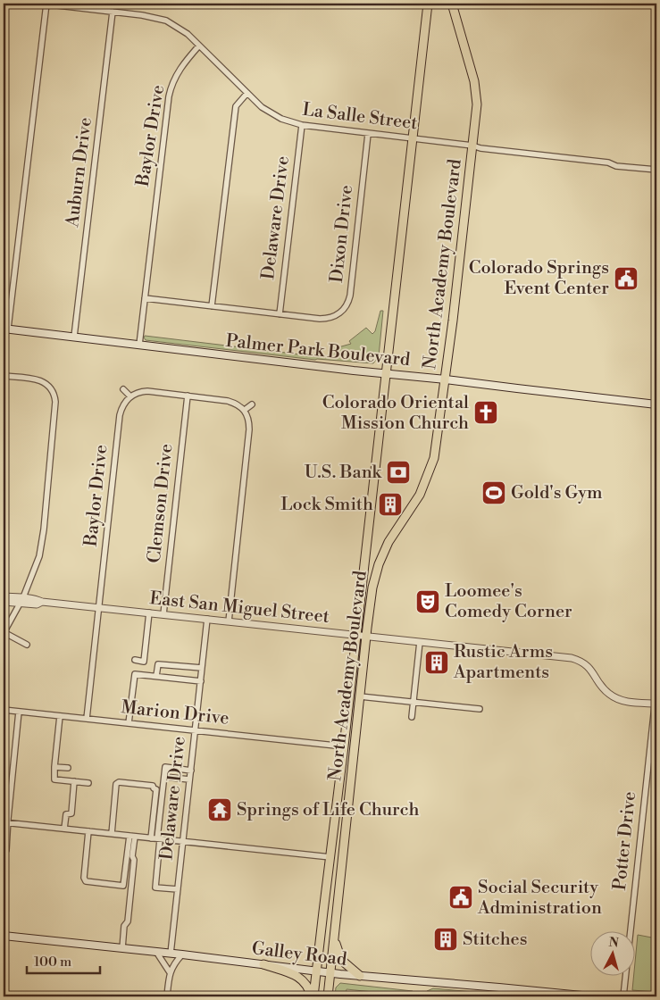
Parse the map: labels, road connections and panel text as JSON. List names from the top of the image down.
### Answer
{
  "streets": {
    "highway": ["North Academy Boulevard"],
    "main road": ["Palmer Park Boulevard", "Galley Road"],
    "street": [
      "La Salle Street",
      "Baylor Drive",
      "Auburn Drive",
      "Delaware Drive",
      "Dixon Drive",
      "Clemson Drive",
      "East San Miguel Street",
      "Marion Drive",
      "Potter Drive"
    ]
  },
  "crossings": [
    ["La Salle Street", "Baylor Drive"],
    ["La Salle Street", "Auburn Drive"],
    ["La Salle Street", "Delaware Drive"],
    ["La Salle Street", "Dixon Drive"],
    ["La Salle Street", "North Academy Boulevard"],
    ["Baylor Drive", "Palmer Park Boulevard"],
    ["Baylor Drive", "East San Miguel Street"],
    ["Baylor Drive", "Marion Drive"],
    ["Auburn Drive", "Palmer Park Boulevard"],
    ["Delaware Drive", "Dixon Drive"],
    ["Delaware Drive", "East San Miguel Street"],
    ["Delaware Drive", "Marion Drive"],
    ["Delaware Drive", "Galley Road"],
    ["North Academy Boulevard", "Palmer Park Boulevard"],
    ["North Academy Boulevard", "East San Miguel Street"],
    ["North Academy Boulevard", "Marion Drive"],
    ["North Academy Boulevard", "Galley Road"],
    ["Clemson Drive", "East San Miguel Street"],
    ["East San Miguel Street", "Potter Drive"]
  ],
  "places": {
    "public building": ["Colorado Springs Event Center", "Social Security Administration"],
    "church": ["Colorado Oriental Mission Church"],
    "bank": ["U.S. Bank"],
    "sports": ["Gold's Gym"],
    "building": ["Lock Smith", "Rustic Arms Apartments", "Stitches"],
    "theatre": ["Loomee's Comedy Corner"],
    "temple": ["Springs of Life Church"]
  },
  "scale_bar": "100 m",
  "north": "top"
}
